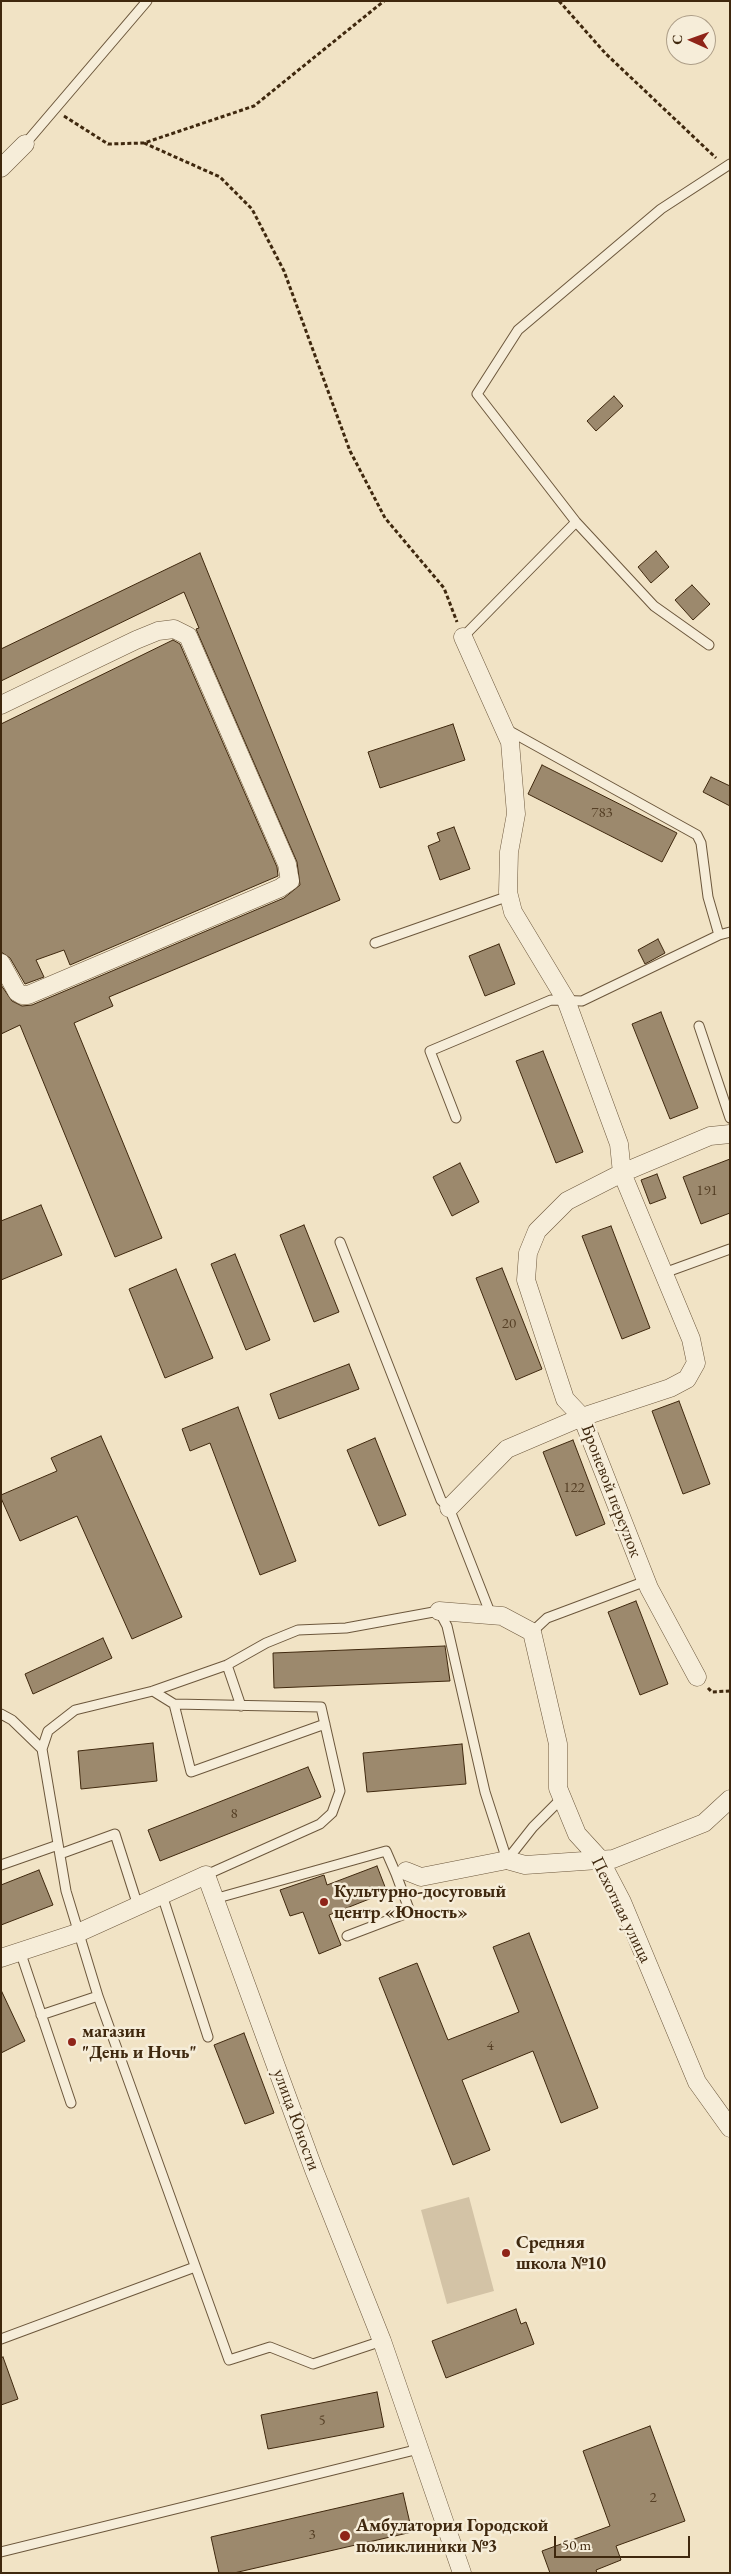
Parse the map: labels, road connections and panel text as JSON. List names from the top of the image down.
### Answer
{
  "streets": {
    "street": ["Броневой переулок", "Пехотная улица", "улица Юности"]
  },
  "places": [
    "Культурно-досуговый центр «Юность»",
    "магазин \"День и Ночь\"",
    "Средняя школа №10",
    "Амбулатория Городской поликлиники №3"
  ],
  "house_numbers": [
    "783",
    "191",
    "20",
    "122",
    "8",
    "4",
    "5",
    "2",
    "3"
  ],
  "scale_bar": "50 m",
  "north": "left"
}
